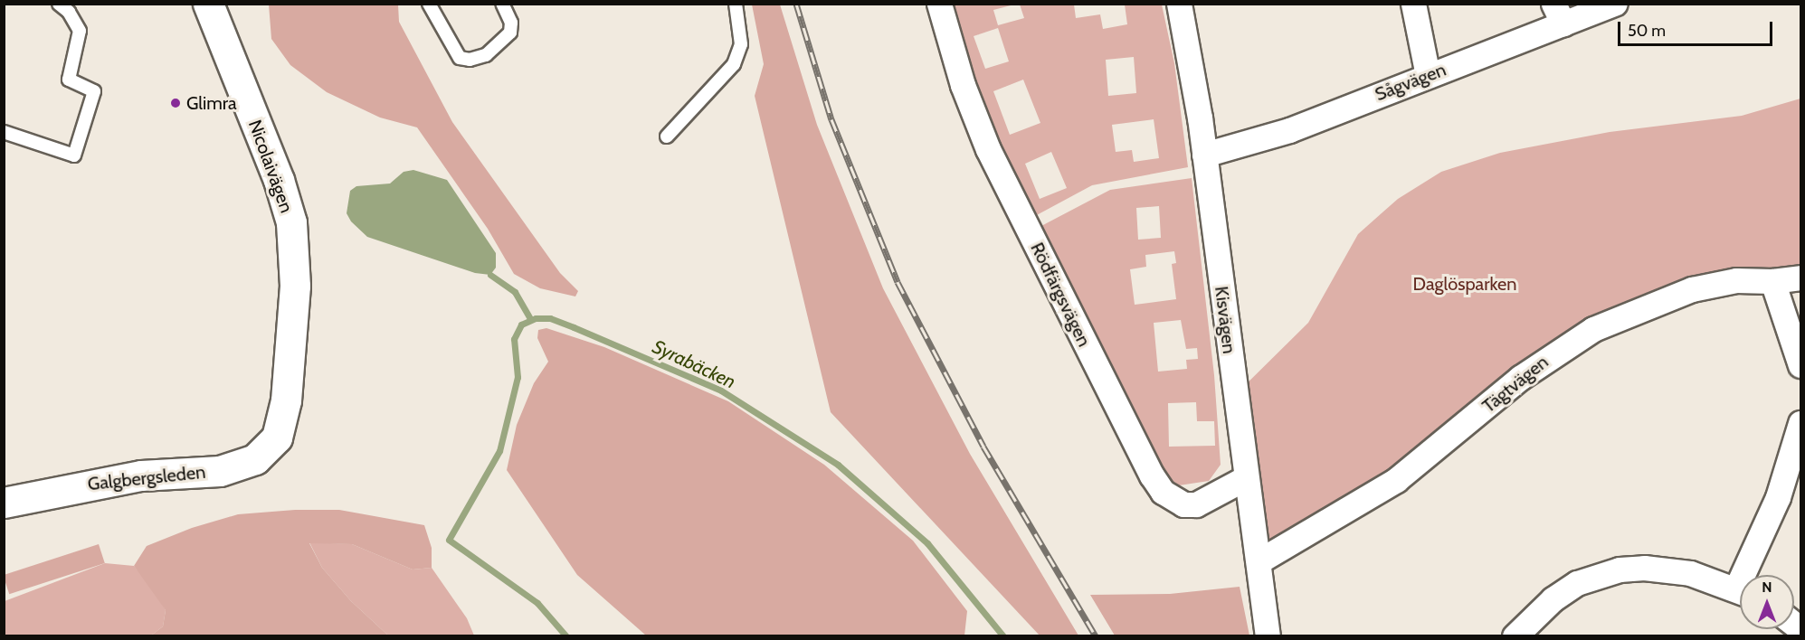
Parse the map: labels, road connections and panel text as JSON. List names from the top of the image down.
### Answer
{
  "streets": {
    "street": [
      "Sågvägen",
      "Nicolaivägen",
      "Rödfärgsvägen",
      "Kisvägen",
      "Tägtvägen",
      "Galgbergsleden"
    ]
  },
  "crossings": [
    ["Sågvägen", "Kisvägen"],
    ["Nicolaivägen", "Galgbergsleden"],
    ["Rödfärgsvägen", "Kisvägen"],
    ["Kisvägen", "Tägtvägen"]
  ],
  "water": ["Syrabäcken"],
  "parks": ["Daglösparken"],
  "places": ["Glimra"],
  "scale_bar": "50 m",
  "north": "top"
}
